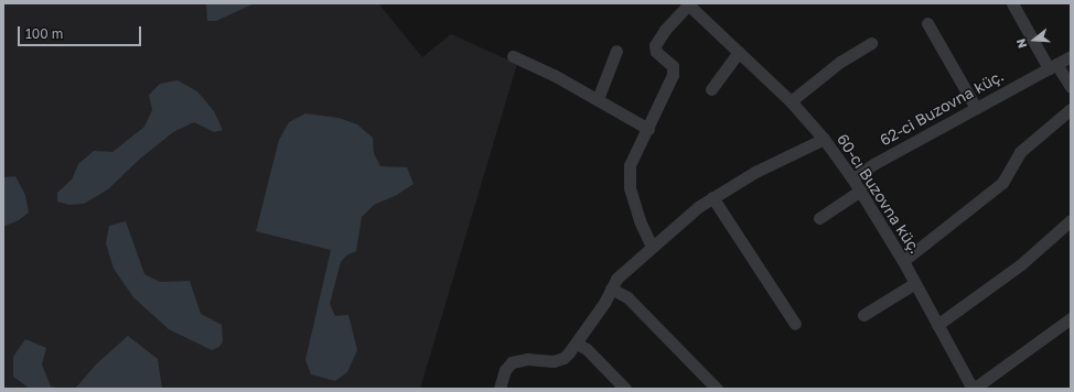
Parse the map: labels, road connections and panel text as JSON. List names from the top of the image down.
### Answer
{
  "streets": {
    "street": ["62-ci Buzovna küç.", "60-cı Buzovna küç."]
  },
  "crossings": [
    ["62-ci Buzovna küç.", "60-cı Buzovna küç."]
  ],
  "scale_bar": "100 m",
  "north": "left"
}
